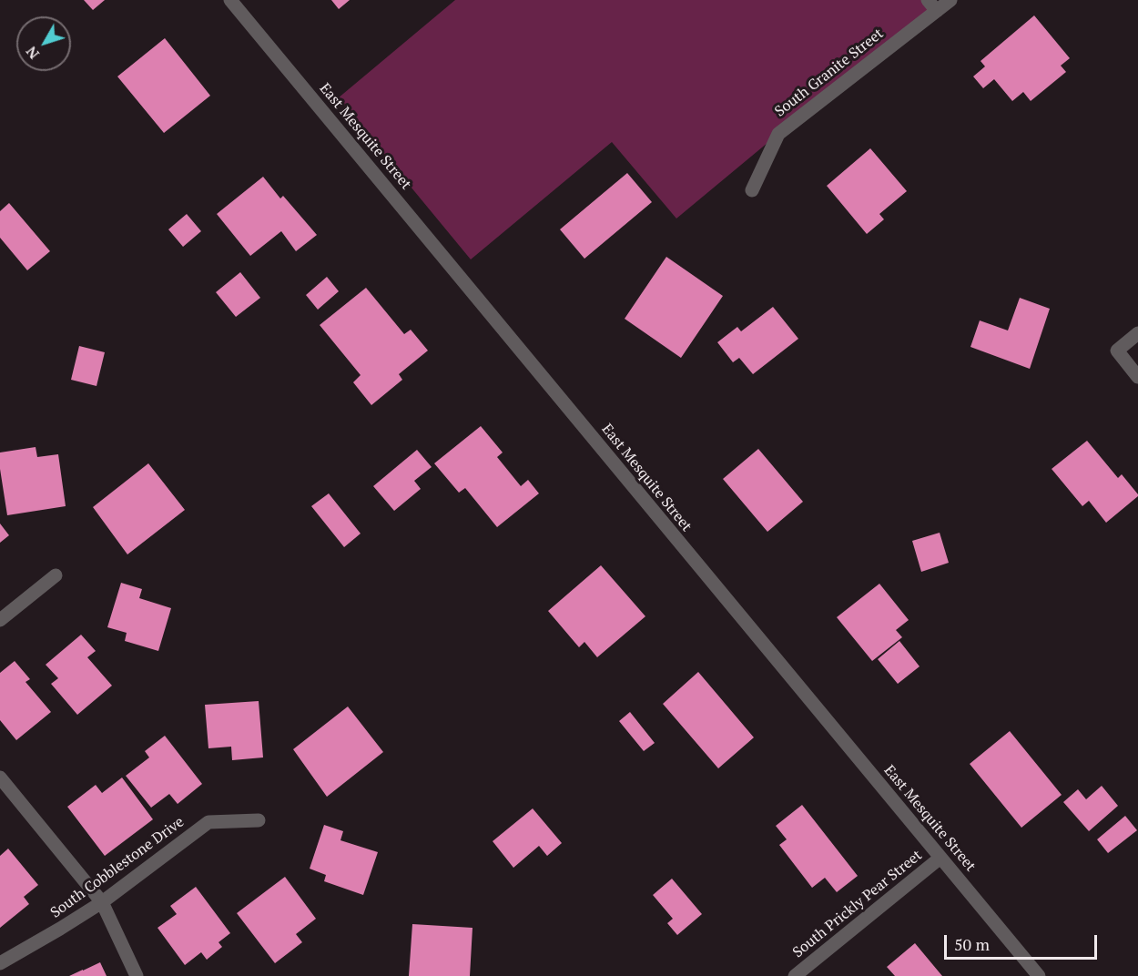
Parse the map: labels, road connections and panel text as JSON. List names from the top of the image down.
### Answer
{
  "streets": {
    "street": [
      "South Granite Street",
      "East Mesquite Street",
      "South Cobblestone Drive",
      "South Prickly Pear Street"
    ]
  },
  "crossings": [
    ["East Mesquite Street", "South Prickly Pear Street"]
  ],
  "scale_bar": "50 m",
  "north": "bottom left"
}
